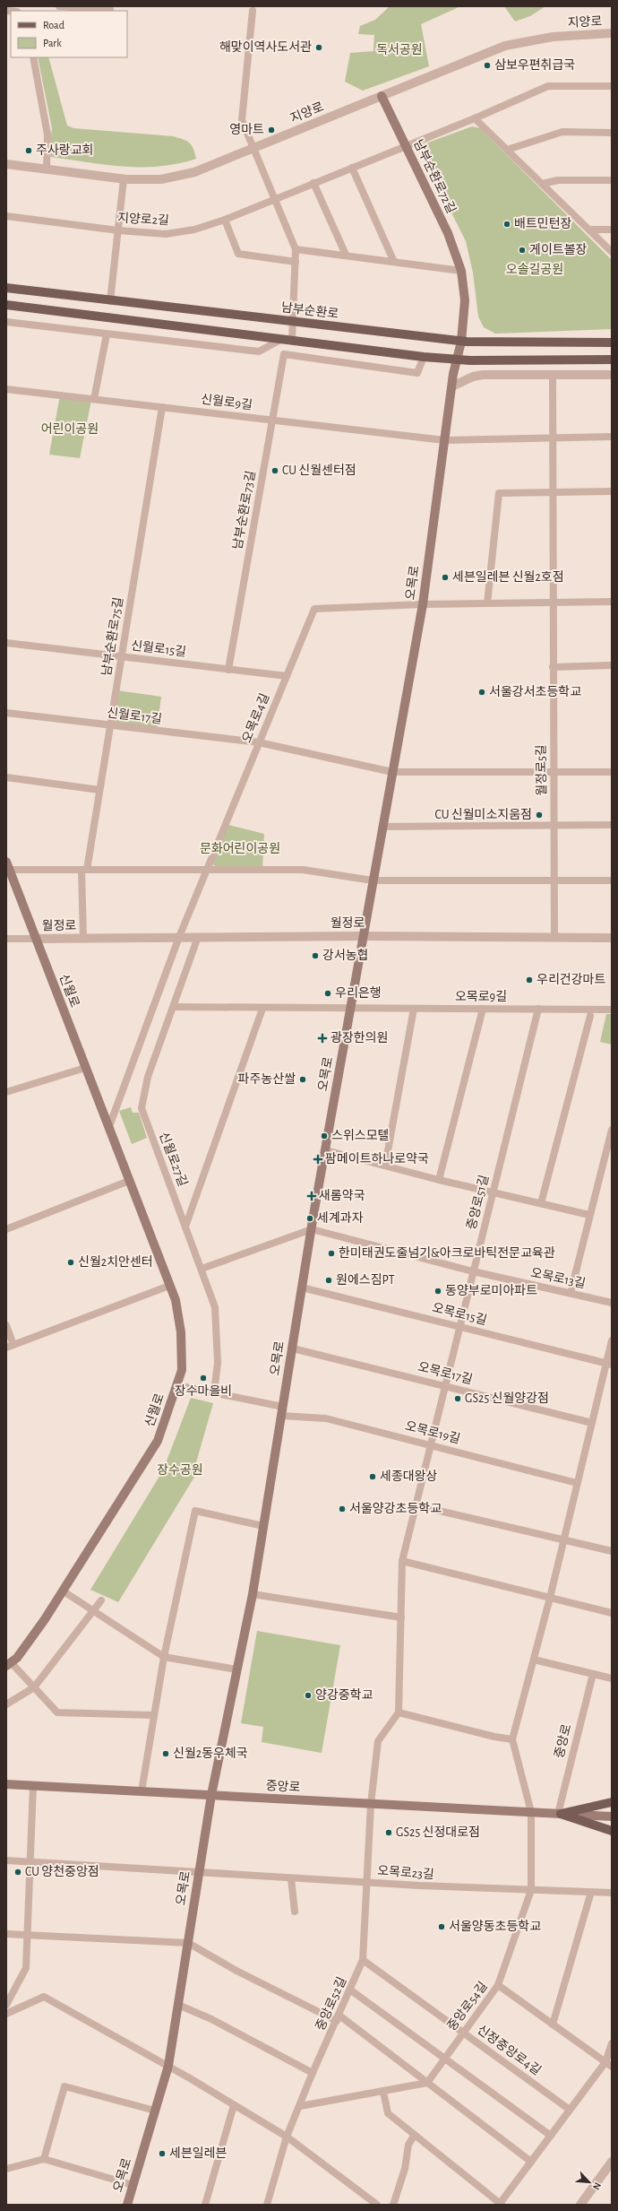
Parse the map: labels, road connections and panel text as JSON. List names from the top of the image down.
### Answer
{
  "streets": {
    "main road": [
      "남부순환로72길",
      "남부순환로",
      "오목로",
      "신월로",
      "중앙로"
    ],
    "street": [
      "지양로",
      "지양로2길",
      "신월로9길",
      "남부순환로73길",
      "남부순환로75길",
      "신월로15길",
      "신월로17길",
      "오목로4길",
      "월정로5길",
      "월정로",
      "오목로9길",
      "신월로27길",
      "중앙로51길",
      "오목로13길",
      "오목로15길",
      "오목로17길",
      "오목로19길",
      "오목로23길",
      "중앙로52길",
      "중앙로54길",
      "신정중앙로4길"
    ]
  },
  "crossings": [
    ["지양로", "남부순환로72길"],
    ["남부순환로72길", "지양로2길"],
    ["남부순환로72길", "남부순환로"],
    ["남부순환로72길", "오목로"],
    ["남부순환로", "오목로"],
    ["신월로9길", "남부순환로73길"],
    ["신월로9길", "오목로"],
    ["신월로9길", "남부순환로75길"],
    ["신월로9길", "월정로5길"],
    ["남부순환로73길", "신월로15길"],
    ["오목로", "신월로17길"],
    ["오목로", "오목로4길"],
    ["오목로", "월정로"],
    ["오목로", "오목로9길"],
    ["오목로", "오목로13길"],
    ["오목로", "오목로15길"],
    ["오목로", "오목로17길"],
    ["오목로", "오목로19길"],
    ["오목로", "중앙로"],
    ["오목로", "오목로23길"],
    ["남부순환로75길", "신월로15길"],
    ["남부순환로75길", "신월로17길"],
    ["남부순환로75길", "월정로"],
    ["신월로15길", "오목로4길"],
    ["신월로17길", "오목로4길"],
    ["신월로17길", "월정로5길"],
    ["오목로4길", "월정로"],
    ["월정로5길", "월정로"],
    ["월정로", "신월로"],
    ["월정로", "신월로27길"],
    ["오목로9길", "신월로27길"],
    ["오목로9길", "중앙로51길"],
    ["중앙로51길", "오목로13길"],
    ["중앙로51길", "오목로15길"],
    ["중앙로51길", "오목로17길"],
    ["중앙로51길", "오목로19길"],
    ["중앙로", "중앙로52길"],
    ["중앙로", "중앙로54길"],
    ["오목로23길", "중앙로52길"],
    ["오목로23길", "중앙로54길"],
    ["중앙로52길", "신정중앙로4길"],
    ["중앙로54길", "신정중앙로4길"]
  ],
  "parks": [
    "독서공원",
    "오솔길공원",
    "어린이공원",
    "문화어린이공원",
    "장수공원"
  ],
  "places": {
    "other": [
      "해맞이역사도서관",
      "삼보우편취급국",
      "영마트",
      "주사랑교회",
      "배트민턴장",
      "게이트볼장",
      "CU 신월센터점",
      "세븐일레븐 신월2호점",
      "서울강서초등학교",
      "CU 신월미소지움점",
      "강서농협",
      "우리건강마트",
      "우리은행",
      "파주농산쌀",
      "스위스모텔",
      "세계과자",
      "한미태권도줄넘기&아크로바틱전문교육관",
      "신월2치안센터",
      "원에스짐PT",
      "동양부로미아파트",
      "장수마을비",
      "GS25 신월양강점",
      "세종대왕상",
      "서울양강초등학교",
      "양강중학교",
      "신월2동우체국",
      "GS25 신정대로점",
      "CU 양천중앙점",
      "서울양동초등학교",
      "세븐일레븐"
    ],
    "health": ["광장한의원", "팜메이트하나로약국", "새롬약국"]
  },
  "legend": ["Road", "Park"],
  "north": "bottom right"
}
